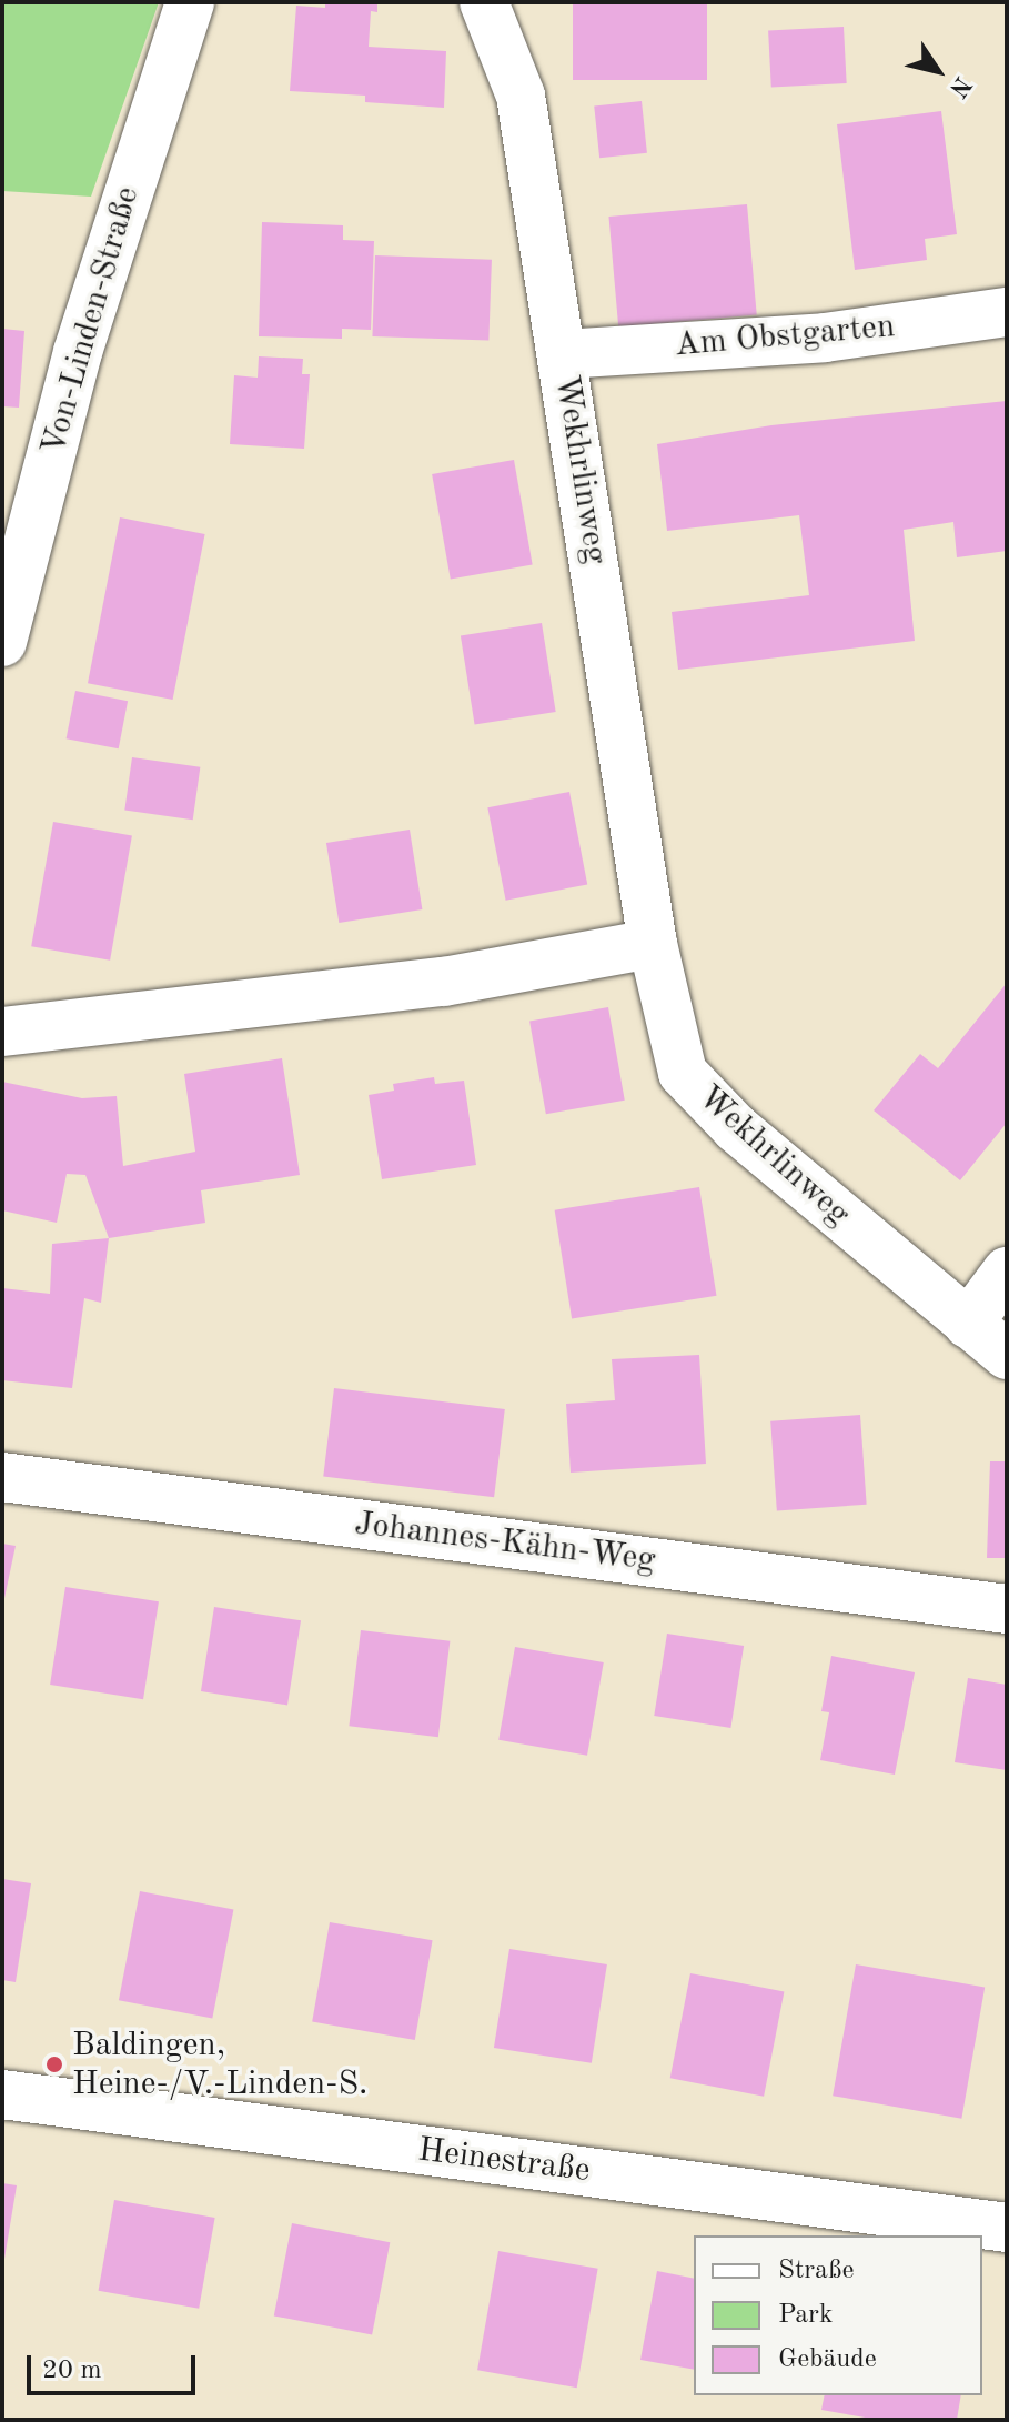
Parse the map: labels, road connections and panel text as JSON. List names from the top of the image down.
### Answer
{
  "streets": {
    "street": [
      "Von-Linden-Straße",
      "Am Obstgarten",
      "Wekhrlinweg",
      "Johannes-Kähn-Weg",
      "Heinestraße"
    ]
  },
  "crossings": [
    ["Am Obstgarten", "Wekhrlinweg"]
  ],
  "places": ["Baldingen, Heine-/V.-Linden-S."],
  "legend": ["Straße", "Park", "Gebäude"],
  "scale_bar": "20 m",
  "north": "bottom right"
}
